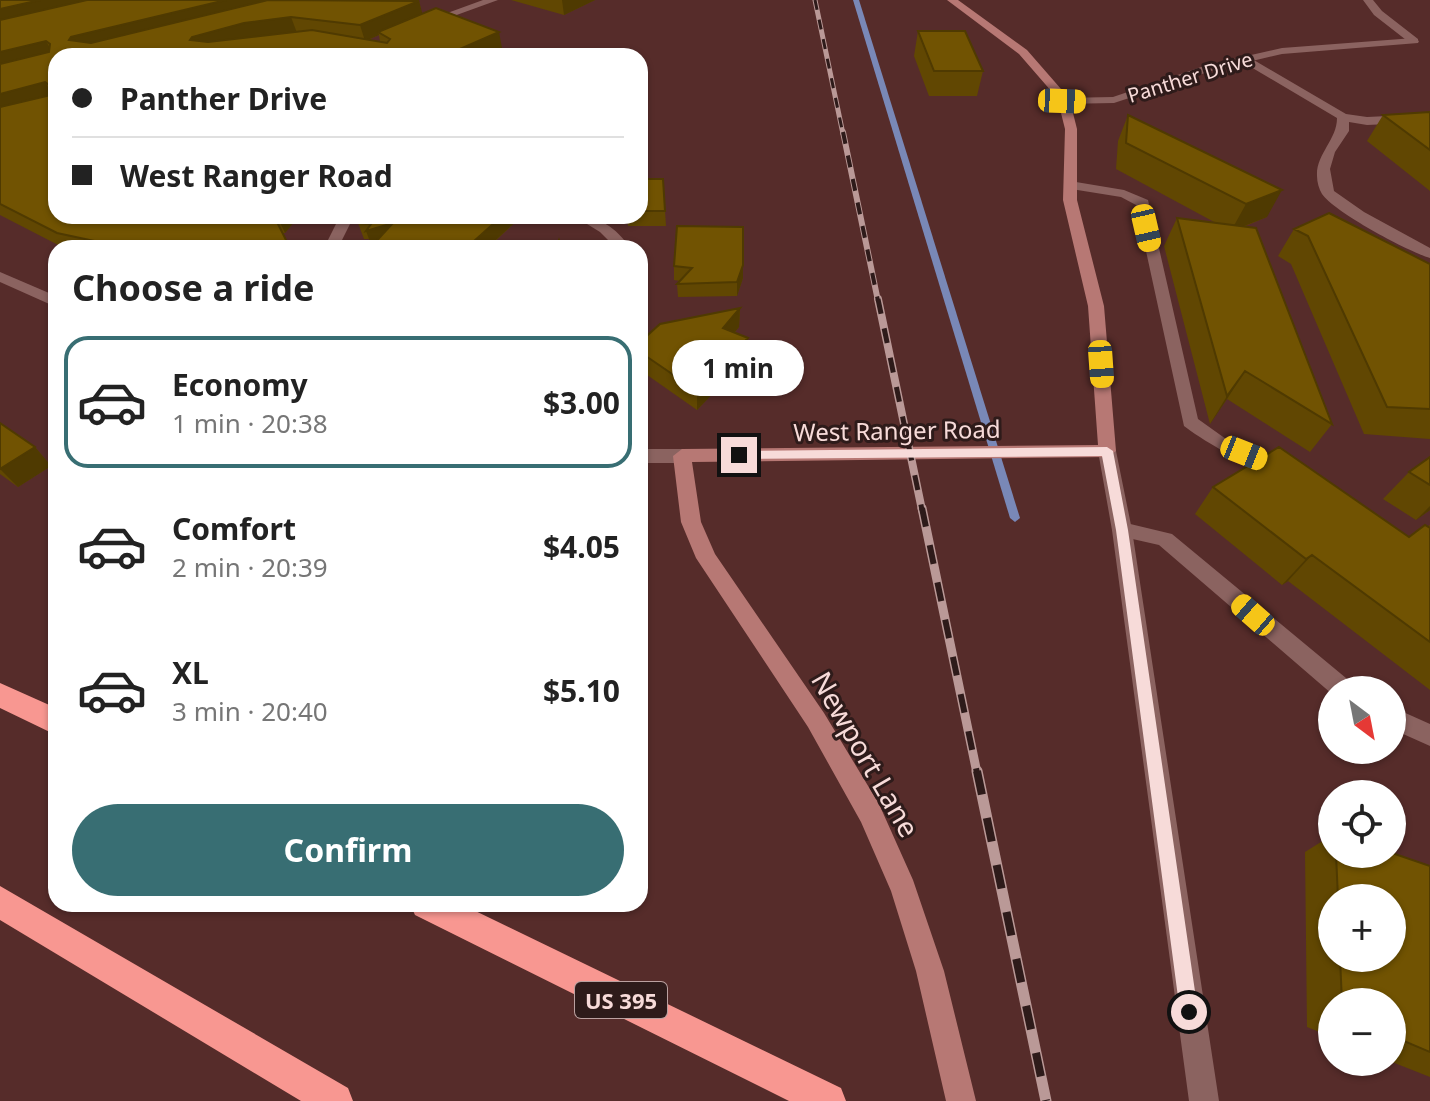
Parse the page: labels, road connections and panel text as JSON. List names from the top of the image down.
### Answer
{
  "streets": {
    "highway": ["US 395"],
    "street": ["Panther Drive", "West Ranger Road", "Newport Lane"]
  },
  "crossings": [
    ["West Ranger Road", "Newport Lane"]
  ],
  "north": "bottom right",
  "page": {
    "banner": ["Panther Drive", "West Ranger Road"],
    "heading": "Choose a ride",
    "list": [
      {
        "name": "Economy",
        "note": "1 min · 20:38",
        "value": "$3.00"
      },
      {
        "name": "Comfort",
        "note": "2 min · 20:39",
        "value": "$4.05"
      },
      {
        "name": "XL",
        "note": "3 min · 20:40",
        "value": "$5.10"
      }
    ],
    "bubble": "1 min",
    "map_buttons": ["+", "−"],
    "buttons": "Confirm"
  }
}
